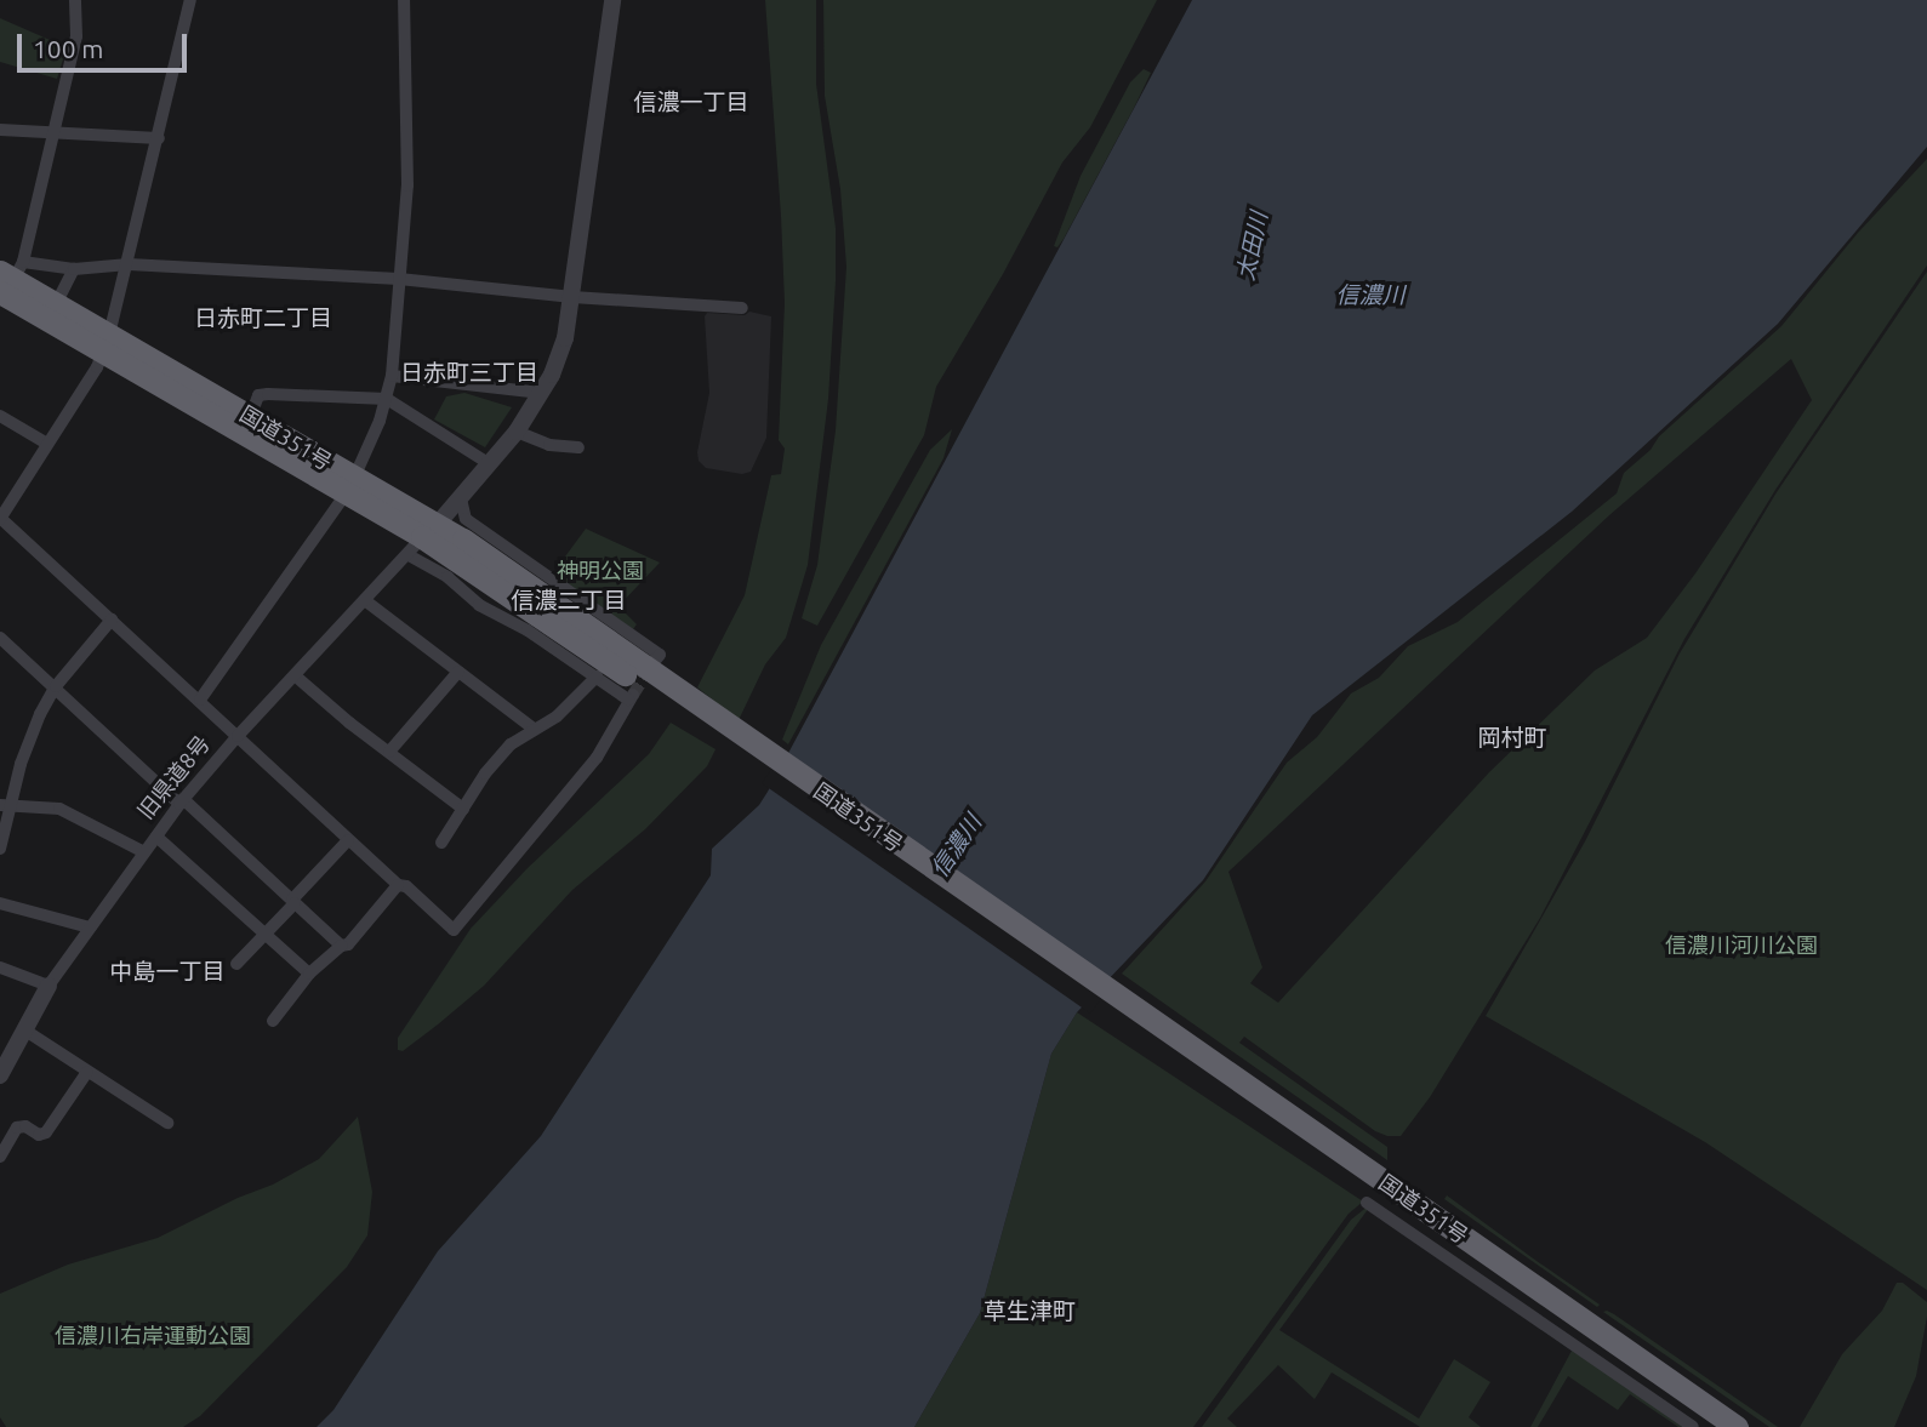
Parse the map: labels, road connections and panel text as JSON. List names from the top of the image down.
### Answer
{
  "streets": {
    "highway": ["国道351号"],
    "street": ["旧県道8号"]
  },
  "crossings": [
    ["国道351号", "旧県道8号"]
  ],
  "districts": [
    "信濃一丁目",
    "日赤町二丁目",
    "日赤町三丁目",
    "信濃二丁目",
    "岡村町",
    "中島一丁目",
    "草生津町"
  ],
  "water": ["太田川", "信濃川"],
  "parks": ["神明公園", "信濃川河川公園", "信濃川右岸運動公園"],
  "scale_bar": "100 m"
}
